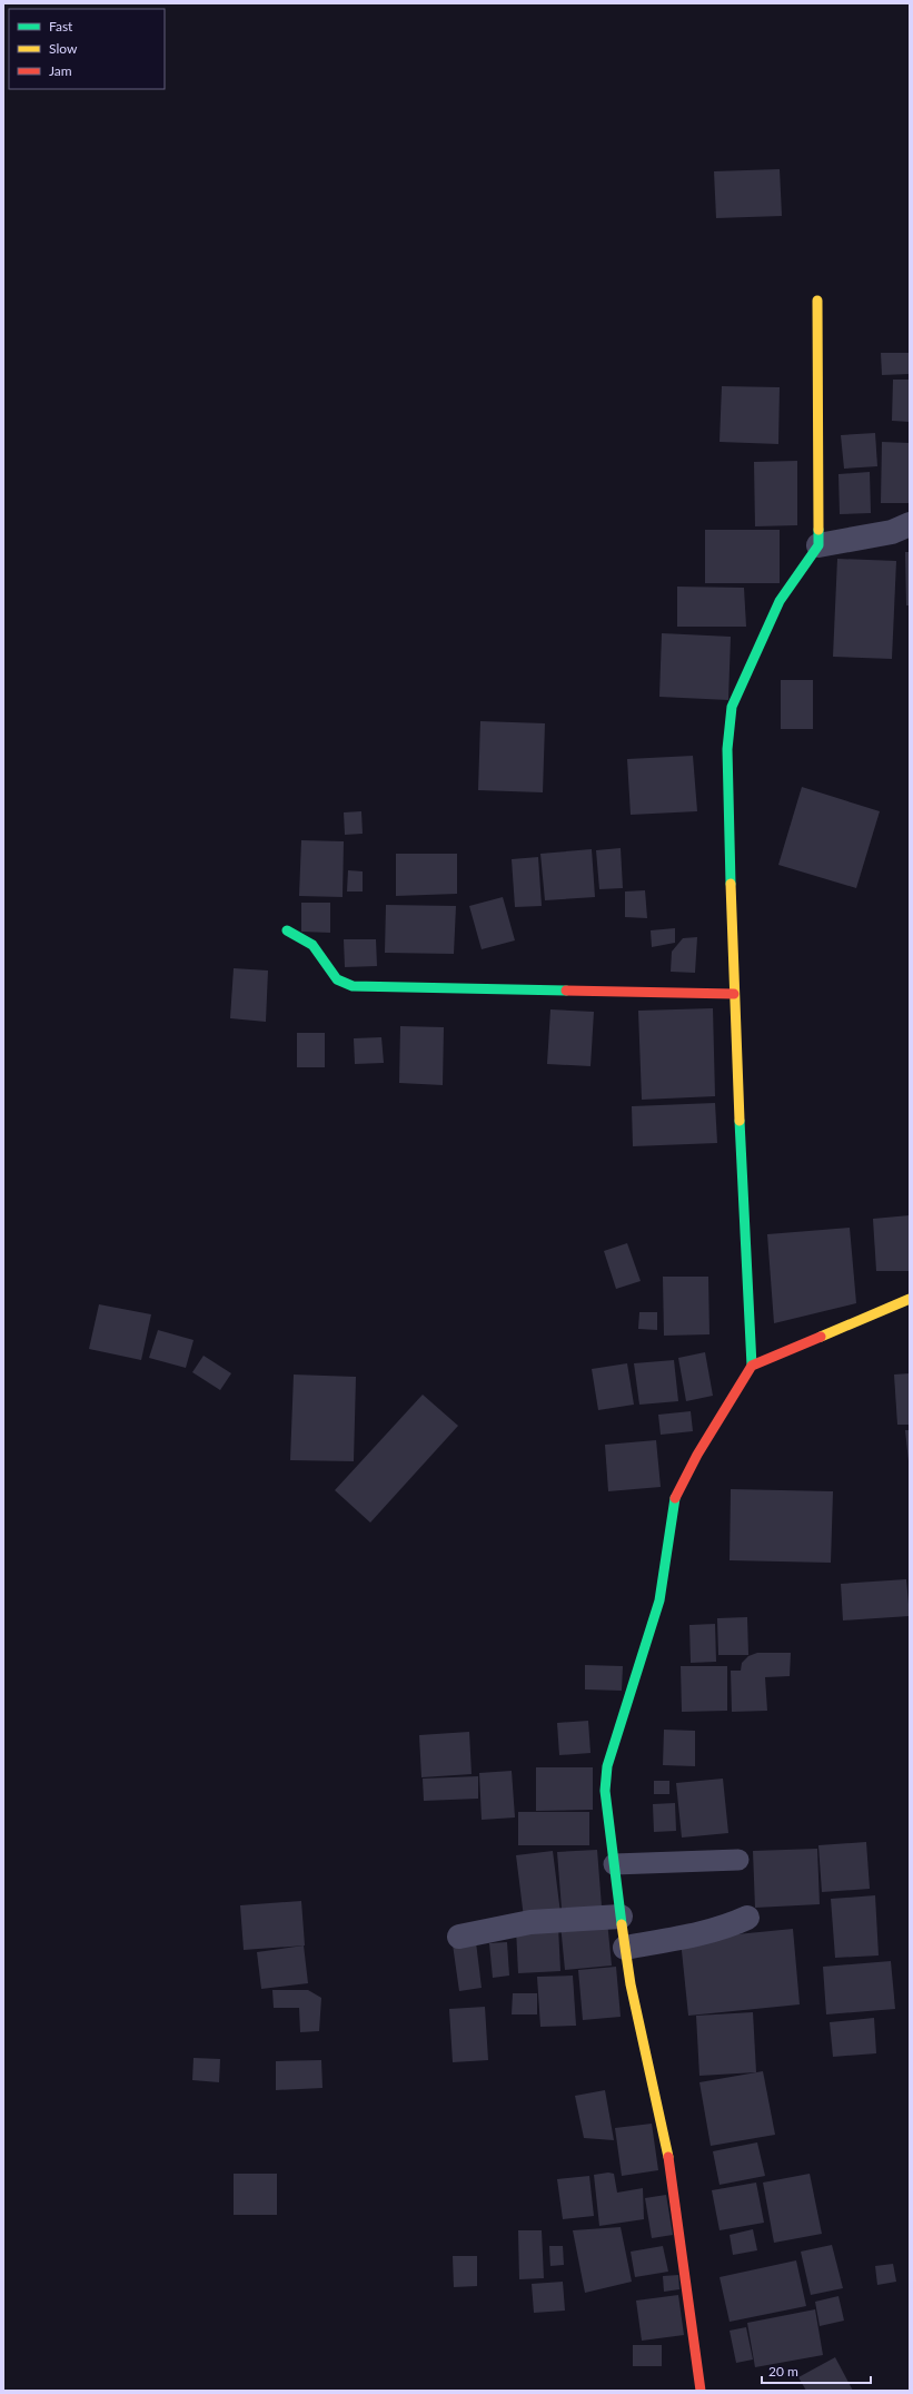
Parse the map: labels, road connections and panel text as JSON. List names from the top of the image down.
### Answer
{
  "legend": ["Fast", "Slow", "Jam"],
  "scale_bar": "20 m"
}
